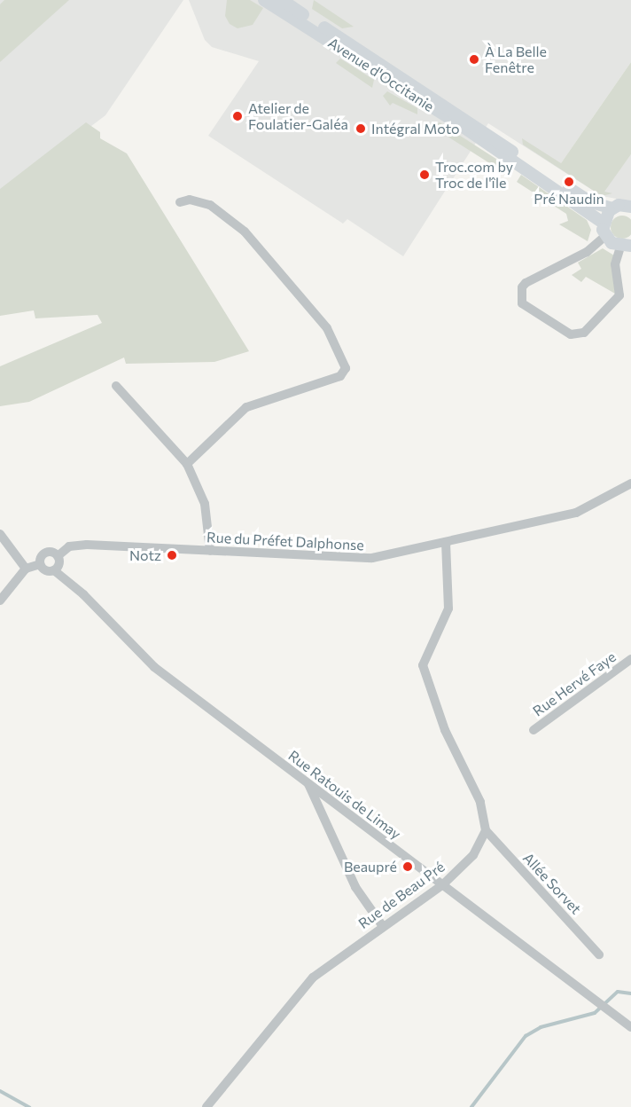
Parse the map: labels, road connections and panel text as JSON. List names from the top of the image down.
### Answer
{
  "streets": {
    "main road": ["Avenue d'Occitanie"],
    "street": [
      "Rue du Préfet Dalphonse",
      "Rue Hervé Faye",
      "Rue Ratouis de Limay",
      "Allée Sorvet",
      "Rue de Beau Pré"
    ]
  },
  "crossings": [
    ["Rue du Préfet Dalphonse", "Rue Ratouis de Limay"],
    ["Rue Ratouis de Limay", "Rue de Beau Pré"],
    ["Allée Sorvet", "Rue de Beau Pré"]
  ],
  "places": [
    "À La Belle Fenêtre",
    "Atelier de Foulatier-Galéa",
    "Intégral Moto",
    "Troc.com by Troc de l'île",
    "Pré Naudin",
    "Notz",
    "Beaupré"
  ]
}
